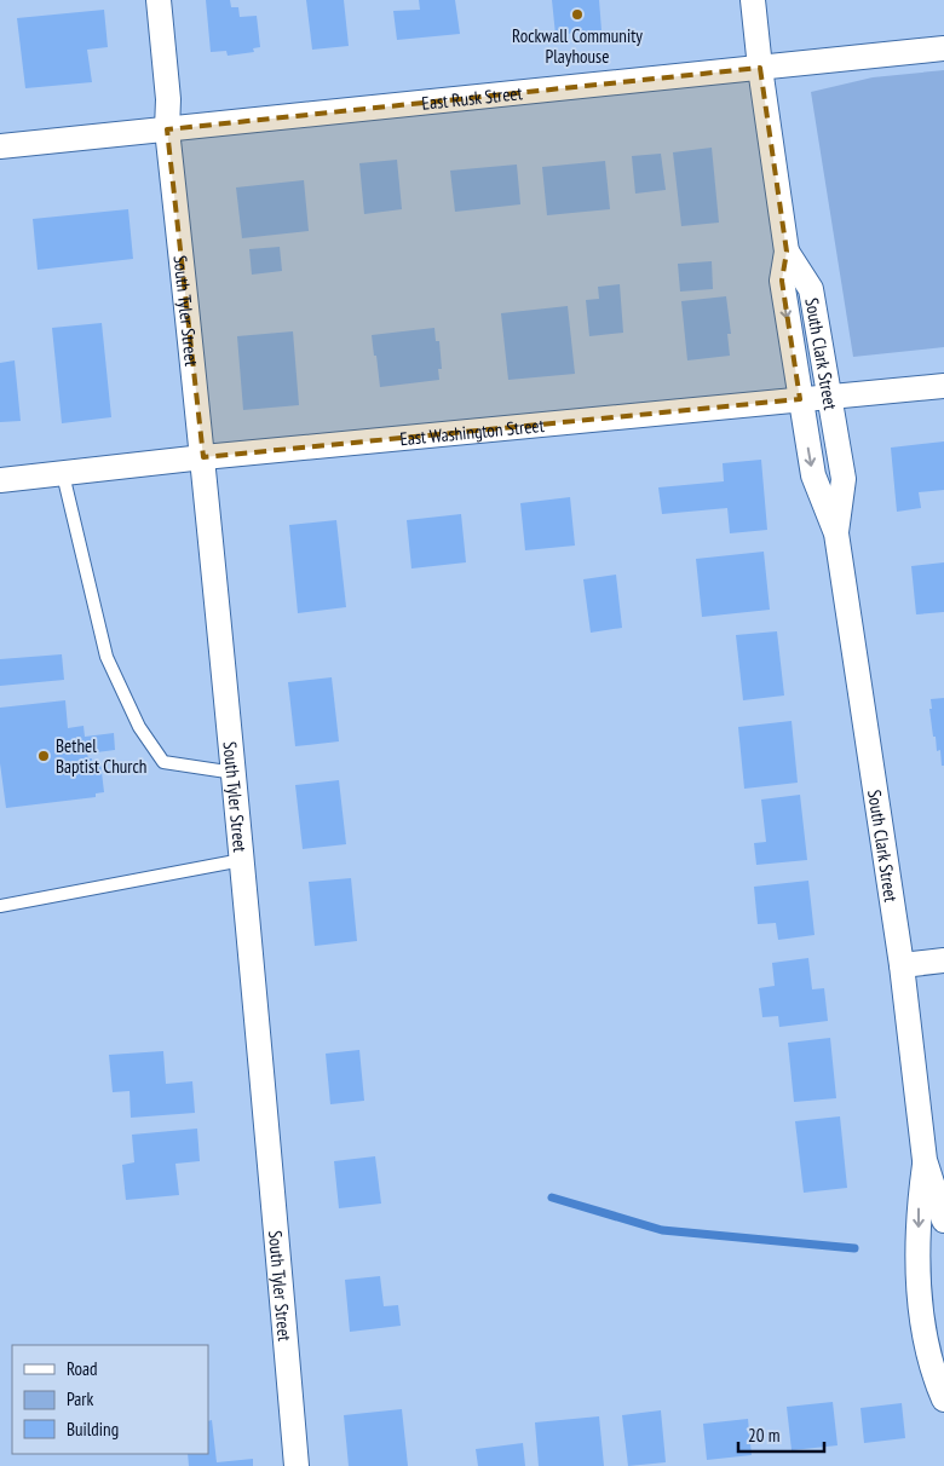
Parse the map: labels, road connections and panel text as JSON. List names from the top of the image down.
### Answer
{
  "streets": {
    "street": [
      "East Rusk Street",
      "South Tyler Street",
      "South Clark Street",
      "East Washington Street"
    ]
  },
  "crossings": [
    ["East Rusk Street", "South Tyler Street"],
    ["East Rusk Street", "South Clark Street"],
    ["South Tyler Street", "East Washington Street"],
    ["South Clark Street", "East Washington Street"]
  ],
  "places": ["Rockwall Community Playhouse", "Bethel Baptist Church"],
  "legend": ["Road", "Park", "Building"],
  "scale_bar": "20 m"
}
